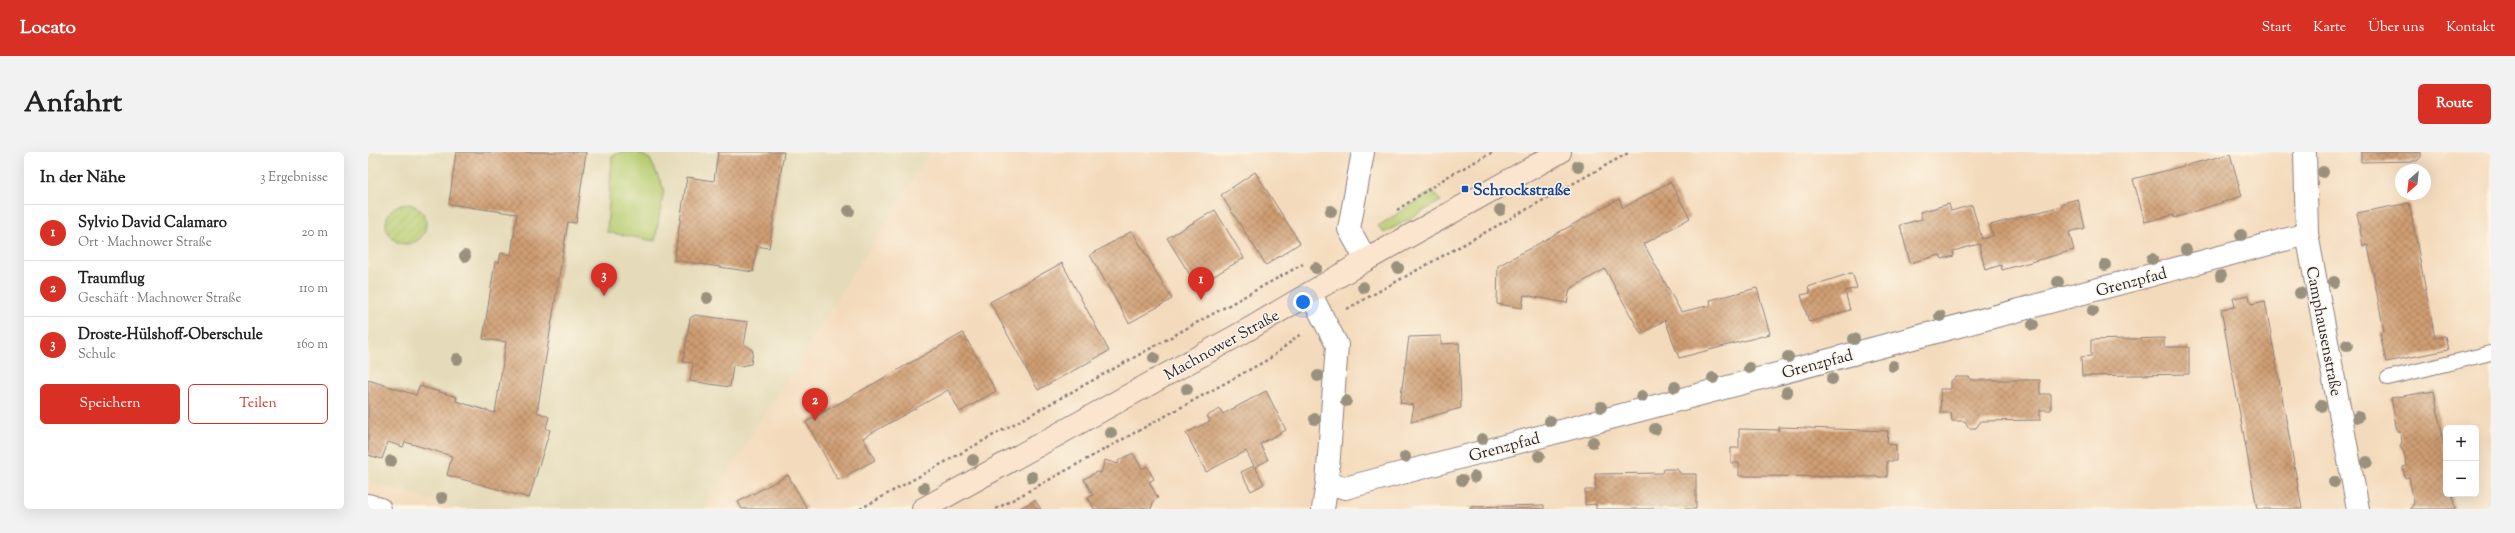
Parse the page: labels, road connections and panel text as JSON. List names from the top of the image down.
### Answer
{
  "streets": {
    "main road": ["Machnower Straße"],
    "street": ["Grenzpfad", "Camphausenstraße"]
  },
  "crossings": [
    ["Grenzpfad", "Camphausenstraße"]
  ],
  "places": {
    "transit": ["Schrockstraße"]
  },
  "north": "bottom left",
  "page": {
    "header": "Locato",
    "nav": [
      "Start",
      "Karte",
      "Über uns",
      "Kontakt"
    ],
    "title": "Anfahrt",
    "buttons": [
      "Route",
      ["Speichern", "Teilen"]
    ],
    "heading": ["In der Nähe", "3 Ergebnisse"],
    "list": [
      {
        "mark": "1",
        "name": "Sylvio David Calamaro",
        "note": "Ort · Machnower Straße",
        "value": "20 m"
      },
      {
        "mark": "2",
        "name": "Traumflug",
        "note": "Geschäft · Machnower Straße",
        "value": "110 m"
      },
      {
        "mark": "3",
        "name": "Droste-Hülshoff-Oberschule",
        "note": "Schule",
        "value": "160 m"
      }
    ],
    "pins": ["3", "1", "2"],
    "map_buttons": ["+", "−"]
  }
}
